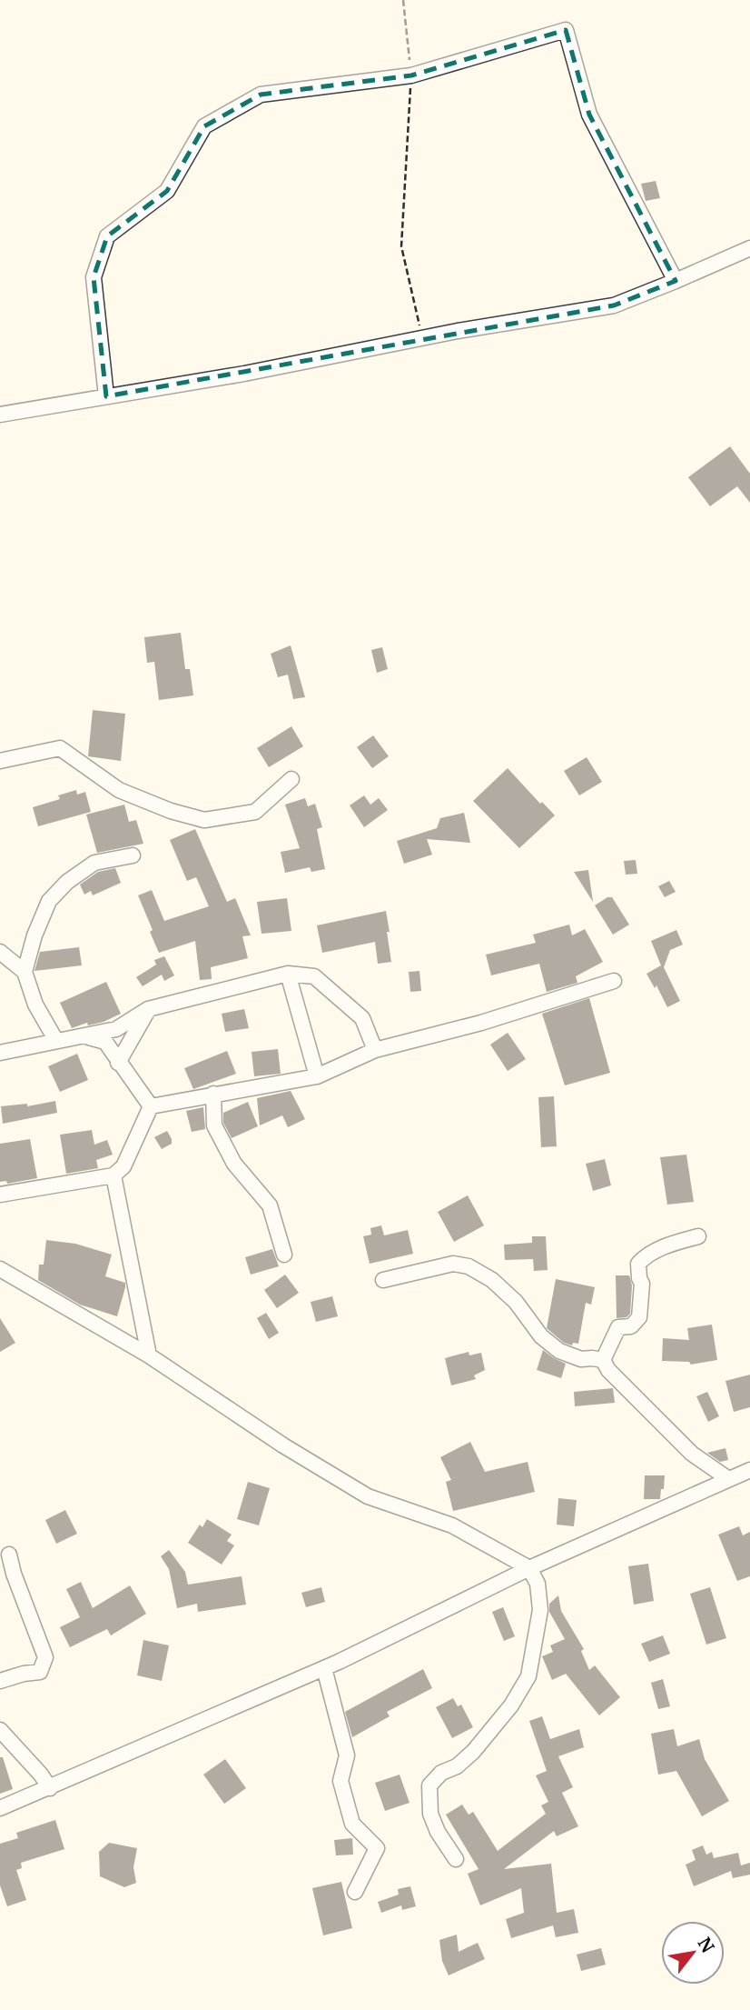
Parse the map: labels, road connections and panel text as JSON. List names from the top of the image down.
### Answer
{
  "north": "top right"
}
